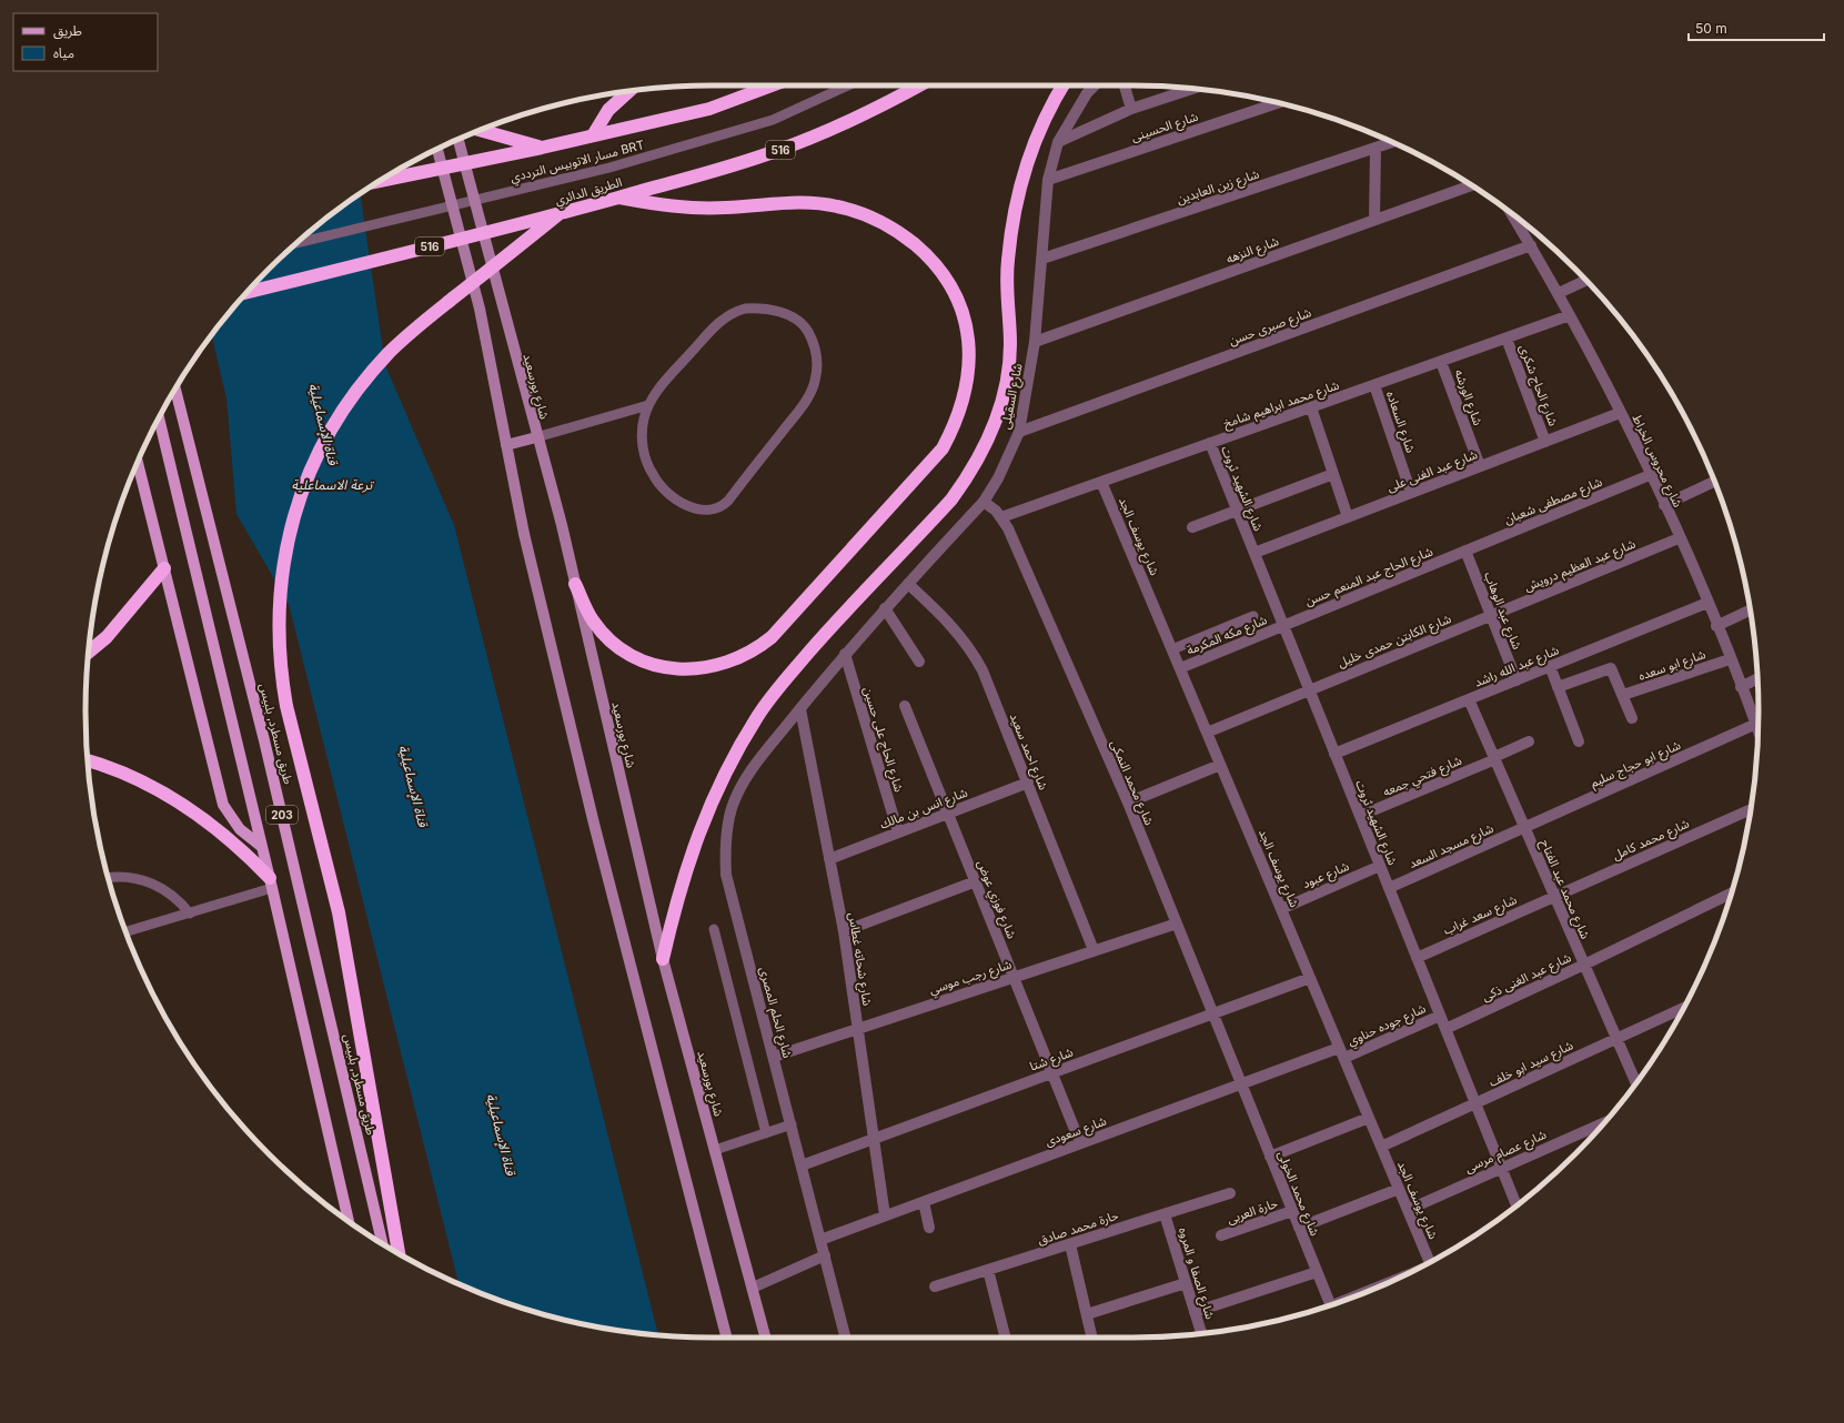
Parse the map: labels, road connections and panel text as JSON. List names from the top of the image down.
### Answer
{
  "streets": {
    "highway": ["516", "الطريق الدائري"],
    "main road": ["شارع بورسعيد", "طريق مسطرد, بلبيس", "203"],
    "street": [
      "شارع الحسينى",
      "شارع زين العابدين",
      "شارع النزهه",
      "شارع صبرى حسن",
      "شارع الحاج شكرى",
      "شارع السقيلى",
      "شارع الورشه",
      "شارع محمد ابراهيم شامخ",
      "شارع السعاده",
      "شارع محروس الخراط",
      "شارع عبد الغنى على",
      "شارع الشهيد ثروت",
      "شارع مصطفى شعبان",
      "شارع يوسف الجد",
      "شارع عبد العظيم درويش",
      "شارع الحاج عبد المنعم حسن",
      "شارع عبد الوهاب",
      "شارع مكه المكرمة",
      "شارع الكابتن حمدى خليل",
      "شارع ابو سعده",
      "شارع عبد الله راشد",
      "شارع الحاج على حسين",
      "شارع احمد سعيد",
      "شارع ابو حجاج سليم",
      "شارع فتحي جمعه",
      "شارع محمد النمكى",
      "شارع انس بن مالك",
      "شارع محمد كامل",
      "شارع مسجد السعد",
      "شارع عبود",
      "شارع محمد عبد الفتاح",
      "شارع فوزي عوض",
      "شارع سعد غراب",
      "شارع شحاته غطاس",
      "شارع رجب موسي",
      "شارع عبد الغنى ذكى",
      "شارع الحلم المصرى",
      "شارع جوده حناوي",
      "شارع شتا",
      "شارع سيد ابو خلف",
      "شارع سعودى",
      "شارع عصام مرسى",
      "شارع محمد الخولى",
      "حارة العربى",
      "حارة محمد صادق",
      "شارع الصفا و المروه"
    ],
    "lane": ["مسار الاتوبيس الترددي BRT"]
  },
  "crossings": [
    ["شارع الحسينى", "شارع السقيلى"],
    ["شارع زين العابدين", "شارع السقيلى"],
    ["شارع النزهه", "شارع السقيلى"],
    ["شارع صبرى حسن", "شارع السقيلى"],
    ["شارع صبرى حسن", "شارع محروس الخراط"],
    ["شارع الحاج شكرى", "شارع محمد ابراهيم شامخ"],
    ["شارع الحاج شكرى", "شارع عبد الغنى على"],
    ["شارع السقيلى", "شارع الحاج على حسين"],
    ["شارع السقيلى", "شارع احمد سعيد"],
    ["شارع السقيلى", "شارع محمد النمكى"],
    ["شارع السقيلى", "شارع شحاته غطاس"],
    ["شارع السقيلى", "شارع الحلم المصرى"],
    ["شارع الورشه", "شارع محمد ابراهيم شامخ"],
    ["شارع الورشه", "شارع عبد الغنى على"],
    ["شارع محمد ابراهيم شامخ", "شارع السعاده"],
    ["شارع محمد ابراهيم شامخ", "شارع محروس الخراط"],
    ["شارع محمد ابراهيم شامخ", "شارع الشهيد ثروت"],
    ["شارع محمد ابراهيم شامخ", "شارع يوسف الجد"],
    ["شارع محمد ابراهيم شامخ", "شارع محمد النمكى"],
    ["شارع السعاده", "شارع عبد الغنى على"],
    ["شارع محروس الخراط", "شارع عبد الغنى على"],
    ["شارع محروس الخراط", "شارع مصطفى شعبان"],
    ["شارع محروس الخراط", "شارع عبد العظيم درويش"],
    ["شارع محروس الخراط", "شارع ابو سعده"],
    ["شارع محروس الخراط", "شارع عبد الله راشد"],
    ["شارع محروس الخراط", "شارع ابو حجاج سليم"],
    ["شارع عبد الغنى على", "شارع الشهيد ثروت"],
    ["شارع الشهيد ثروت", "شارع الحاج عبد المنعم حسن"],
    ["شارع الشهيد ثروت", "شارع مكه المكرمة"],
    ["شارع الشهيد ثروت", "شارع الكابتن حمدى خليل"],
    ["شارع الشهيد ثروت", "شارع عبد الله راشد"],
    ["شارع الشهيد ثروت", "شارع فتحي جمعه"],
    ["شارع الشهيد ثروت", "شارع مسجد السعد"],
    ["شارع الشهيد ثروت", "شارع عبود"],
    ["شارع الشهيد ثروت", "شارع سعد غراب"],
    ["شارع الشهيد ثروت", "شارع عبد الغنى ذكى"],
    ["شارع الشهيد ثروت", "شارع جوده حناوي"],
    ["شارع الشهيد ثروت", "شارع سيد ابو خلف"],
    ["شارع الشهيد ثروت", "شارع عصام مرسى"],
    ["شارع مصطفى شعبان", "شارع الحاج عبد المنعم حسن"],
    ["شارع مصطفى شعبان", "شارع عبد الوهاب"],
    ["شارع يوسف الجد", "شارع مكه المكرمة"],
    ["شارع يوسف الجد", "شارع الكابتن حمدى خليل"],
    ["شارع يوسف الجد", "شارع عبود"],
    ["شارع يوسف الجد", "شارع جوده حناوي"],
    ["شارع يوسف الجد", "شارع شتا"],
    ["شارع يوسف الجد", "شارع سيد ابو خلف"],
    ["شارع يوسف الجد", "شارع سعودى"],
    ["شارع يوسف الجد", "شارع عصام مرسى"],
    ["شارع عبد العظيم درويش", "شارع عبد الوهاب"],
    ["شارع عبد العظيم درويش", "شارع الكابتن حمدى خليل"],
    ["شارع الحاج عبد المنعم حسن", "شارع عبد الوهاب"],
    ["شارع الحاج عبد المنعم حسن", "شارع مكه المكرمة"],
    ["شارع عبد الوهاب", "شارع الكابتن حمدى خليل"],
    ["شارع عبد الوهاب", "شارع عبد الله راشد"],
    ["شارع عبد الله راشد", "شارع محمد عبد الفتاح"],
    ["شارع الحاج على حسين", "شارع انس بن مالك"],
    ["شارع احمد سعيد", "شارع انس بن مالك"],
    ["شارع احمد سعيد", "شارع رجب موسي"],
    ["شارع ابو حجاج سليم", "شارع مسجد السعد"],
    ["شارع ابو حجاج سليم", "شارع محمد عبد الفتاح"],
    ["شارع فتحي جمعه", "شارع محمد عبد الفتاح"],
    ["شارع محمد النمكى", "شارع رجب موسي"],
    ["شارع محمد النمكى", "شارع شتا"],
    ["شارع محمد النمكى", "شارع سعودى"],
    ["شارع محمد النمكى", "شارع محمد الخولى"],
    ["شارع انس بن مالك", "شارع فوزي عوض"],
    ["شارع انس بن مالك", "شارع شحاته غطاس"],
    ["شارع محمد كامل", "شارع محمد عبد الفتاح"],
    ["شارع محمد كامل", "شارع سعد غراب"],
    ["شارع مسجد السعد", "شارع محمد عبد الفتاح"],
    ["شارع محمد عبد الفتاح", "شارع سعد غراب"],
    ["شارع محمد عبد الفتاح", "شارع عبد الغنى ذكى"],
    ["شارع محمد عبد الفتاح", "شارع سيد ابو خلف"],
    ["شارع فوزي عوض", "شارع رجب موسي"],
    ["شارع فوزي عوض", "شارع شتا"],
    ["شارع فوزي عوض", "شارع سعودى"],
    ["شارع شحاته غطاس", "شارع رجب موسي"],
    ["شارع شحاته غطاس", "شارع الحلم المصرى"],
    ["شارع شحاته غطاس", "شارع شتا"],
    ["شارع شحاته غطاس", "شارع سعودى"],
    ["شارع رجب موسي", "شارع الحلم المصرى"],
    ["شارع الحلم المصرى", "شارع شتا"],
    ["شارع الحلم المصرى", "شارع سعودى"],
    ["شارع سعودى", "شارع محمد الخولى"],
    ["شارع محمد الخولى", "حارة العربى"],
    ["حارة محمد صادق", "شارع الصفا و المروه"]
  ],
  "water": ["قناة الإسماعيلية", "ترعة الاسماعلية"],
  "legend": ["طريق", "مياه"],
  "scale_bar": "50 m"
}
